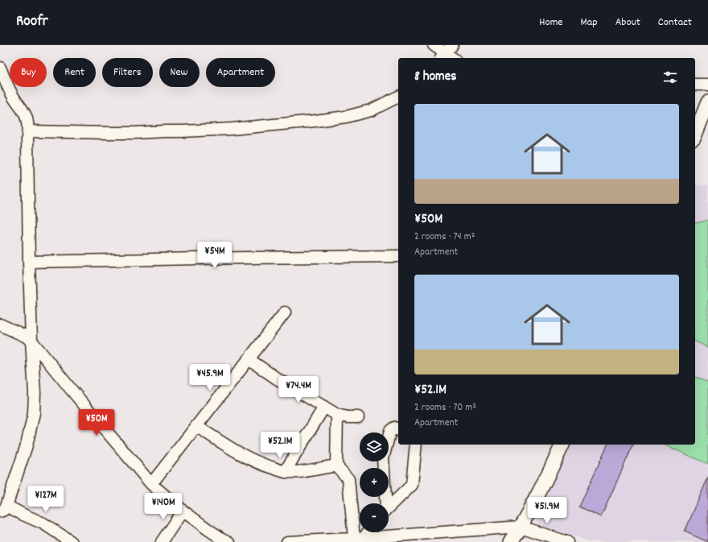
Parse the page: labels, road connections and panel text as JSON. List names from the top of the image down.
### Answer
{
  "page": {
    "header": "Roofr",
    "nav": [
      "Home",
      "Map",
      "About",
      "Contact"
    ],
    "chip": [
      "Buy",
      "Rent",
      "Filters",
      "New",
      "Apartment"
    ],
    "heading": "8 homes",
    "list": [
      {
        "name": "¥50M",
        "note": "2 rooms · 74 m² · Apartment"
      },
      {
        "name": "¥52.1M",
        "note": "2 rooms · 70 m² · Apartment"
      }
    ],
    "price": [
      "¥54M",
      "¥45.9M",
      "¥74.4M",
      "¥50M",
      "¥52.1M",
      "¥127M",
      "¥140M",
      "¥51.9M"
    ],
    "map_buttons": ["+", "−"]
  }
}
